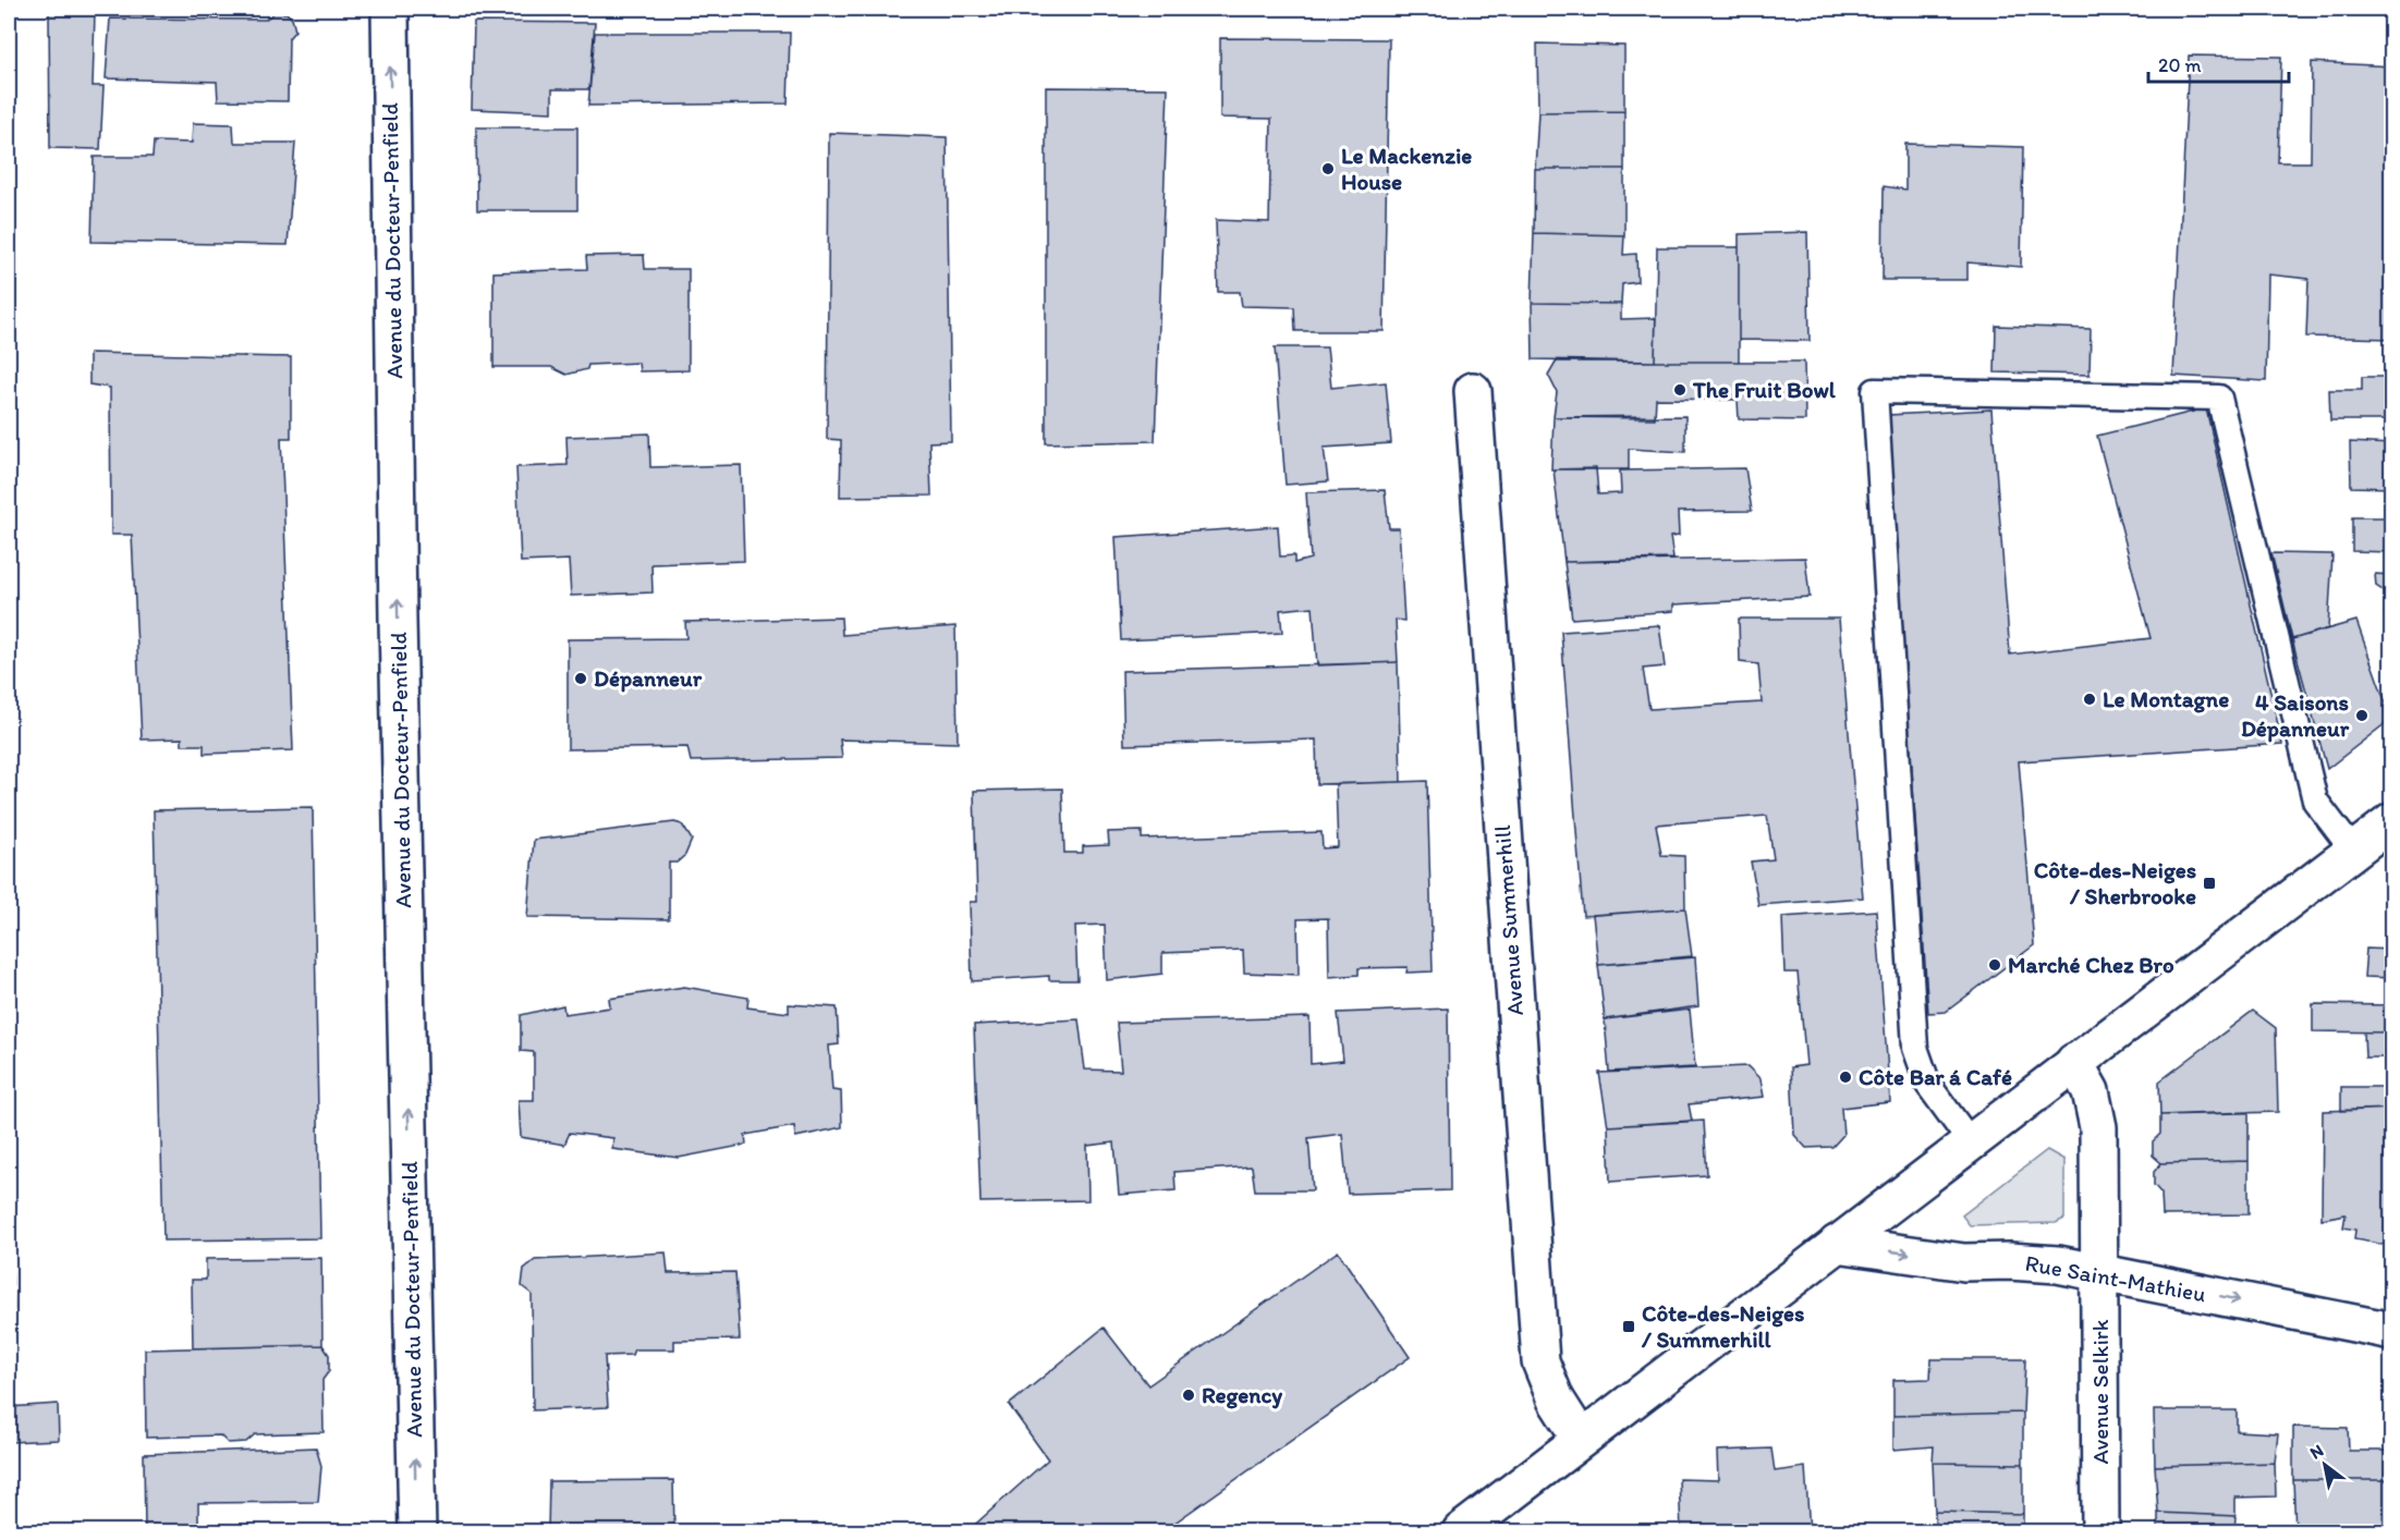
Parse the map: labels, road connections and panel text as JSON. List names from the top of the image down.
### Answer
{
  "streets": {
    "main road": [
      "Avenue du Docteur-Penfield",
      "Avenue Summerhill",
      "Rue Saint-Mathieu",
      "Avenue Selkirk"
    ]
  },
  "crossings": [
    ["Rue Saint-Mathieu", "Avenue Selkirk"]
  ],
  "one_way": ["Avenue du Docteur-Penfield", "Rue Saint-Mathieu"],
  "places": {
    "other": [
      "Le Mackenzie House",
      "The Fruit Bowl",
      "Dépanneur",
      "Le Montagne",
      "4 Saisons Dépanneur",
      "Marché Chez Bro",
      "Côte Bar á Café",
      "Regency"
    ],
    "transit": ["Côte-des-Neiges / Sherbrooke", "Côte-des-Neiges / Summerhill"]
  },
  "scale_bar": "20 m",
  "north": "top left"
}
